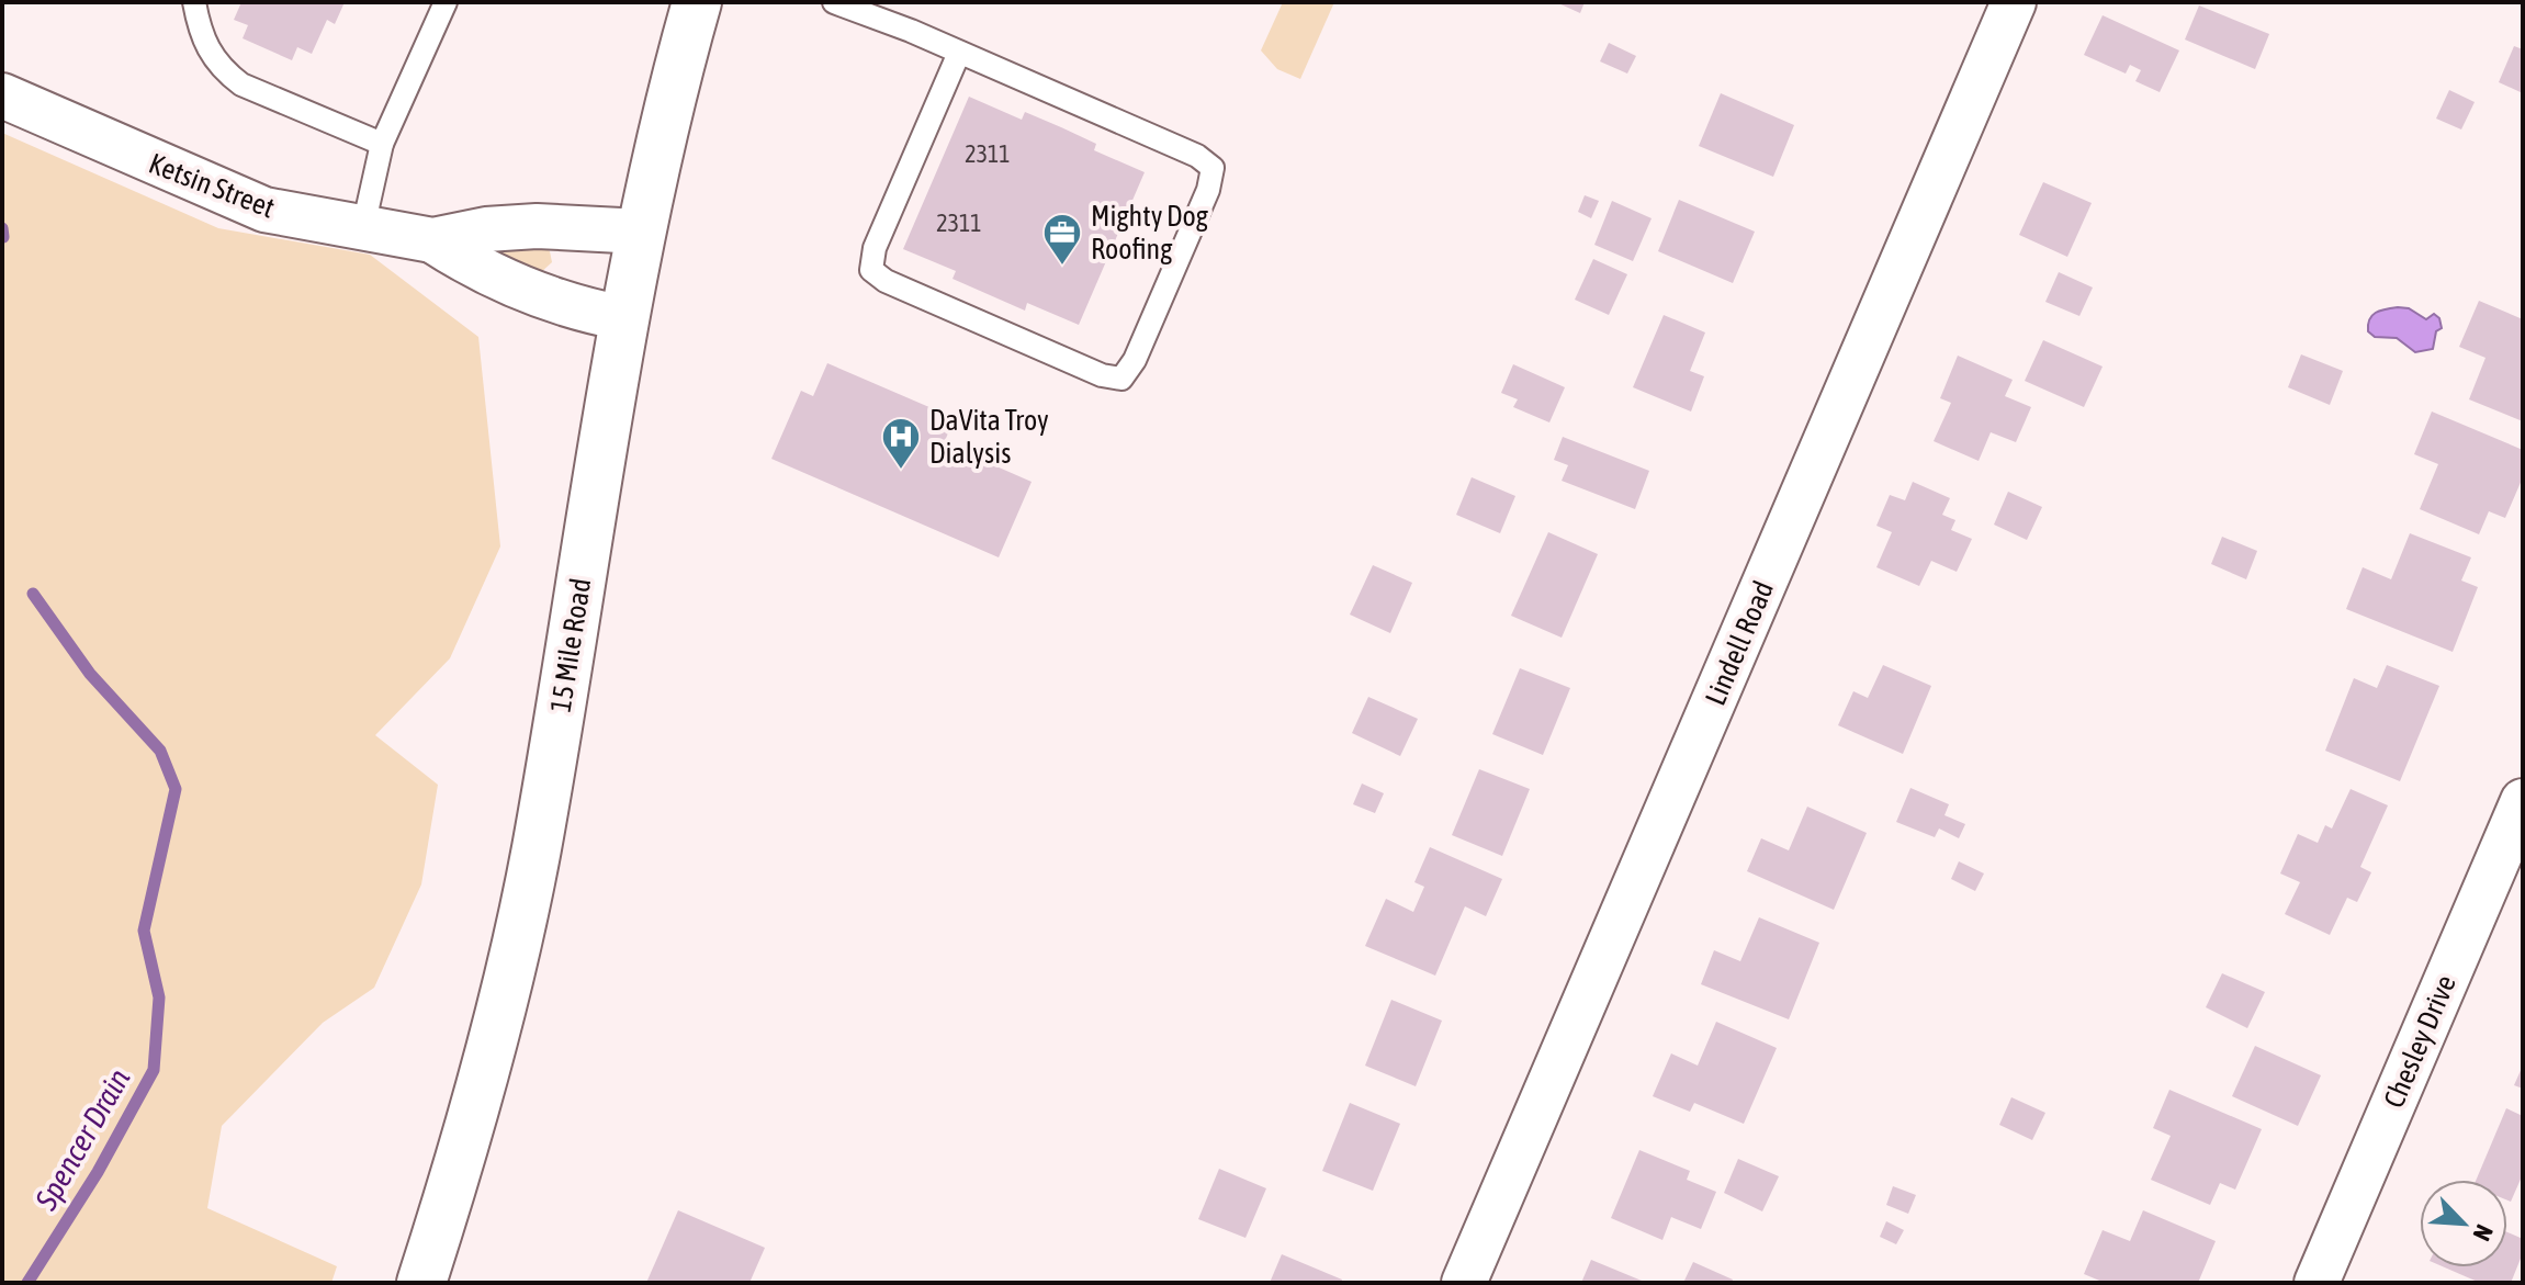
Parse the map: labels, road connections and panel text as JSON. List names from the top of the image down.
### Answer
{
  "streets": {
    "main road": ["15 Mile Road"],
    "street": ["Ketsin Street", "Lindell Road", "Chesley Drive"]
  },
  "crossings": [
    ["Ketsin Street", "15 Mile Road"]
  ],
  "water": ["Spencer Drain"],
  "places": {
    "office": ["Mighty Dog Roofing"],
    "hospital": ["DaVita Troy Dialysis"]
  },
  "house_numbers": ["2311", "2311"],
  "north": "bottom right"
}
